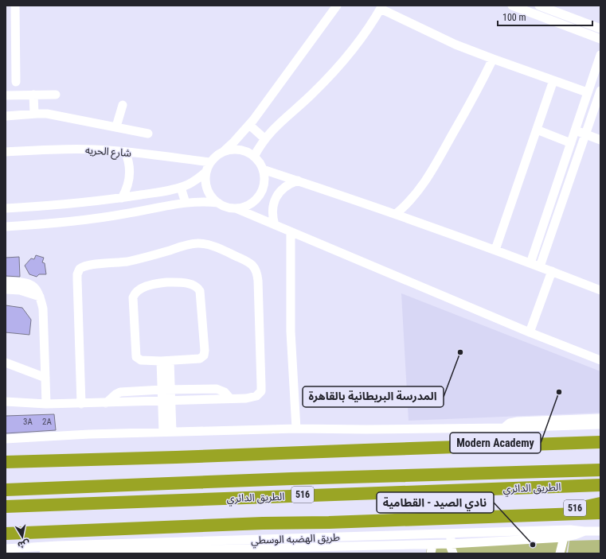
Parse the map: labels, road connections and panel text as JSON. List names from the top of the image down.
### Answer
{
  "streets": {
    "highway": ["الطريق الدائري", "516"],
    "street": ["شارع الحريه", "طريق الهضبه الوسطي"]
  },
  "places": ["المدرسة البريطانية بالقاهرة", "Modern Academy", "نادي الصيد - القطامية"],
  "house_numbers": ["3A", "2A"],
  "scale_bar": "100 m",
  "north": "bottom"
}
